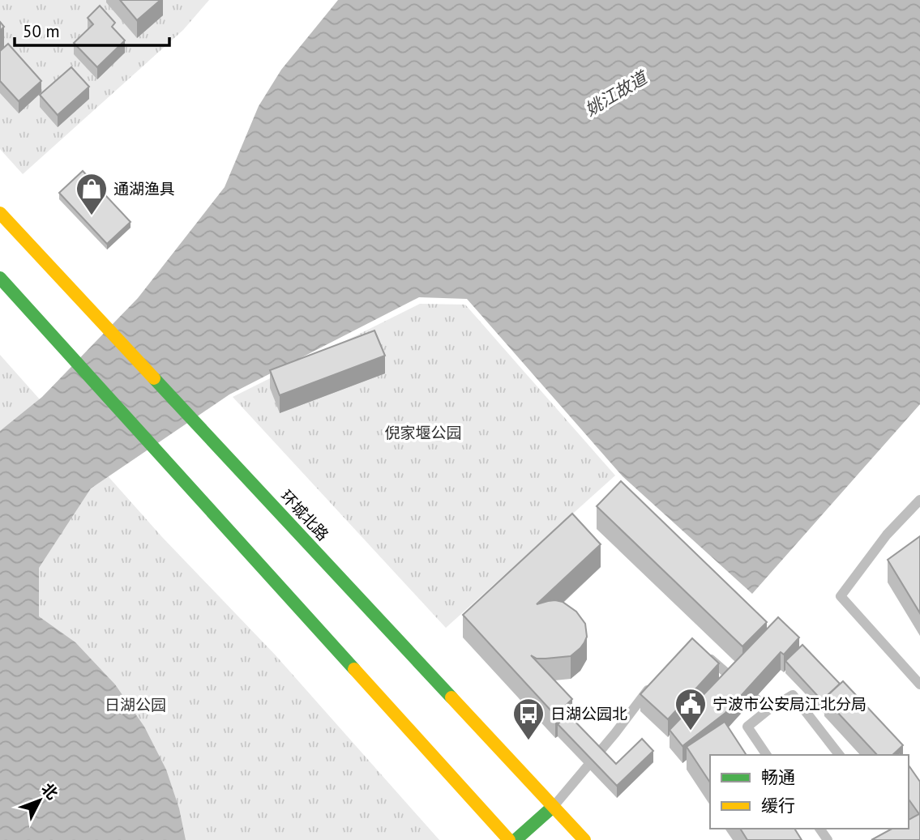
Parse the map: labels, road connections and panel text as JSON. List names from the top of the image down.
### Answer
{
  "streets": {
    "main road": ["环城北路"]
  },
  "water": ["姚江故道"],
  "parks": ["倪家堰公园", "日湖公园"],
  "places": {
    "shop": ["通湖渔具"],
    "public building": ["宁波市公安局江北分局"],
    "bus stop": ["日湖公园北"]
  },
  "legend": ["畅通", "缓行"],
  "scale_bar": "50 m",
  "north": "top right"
}
